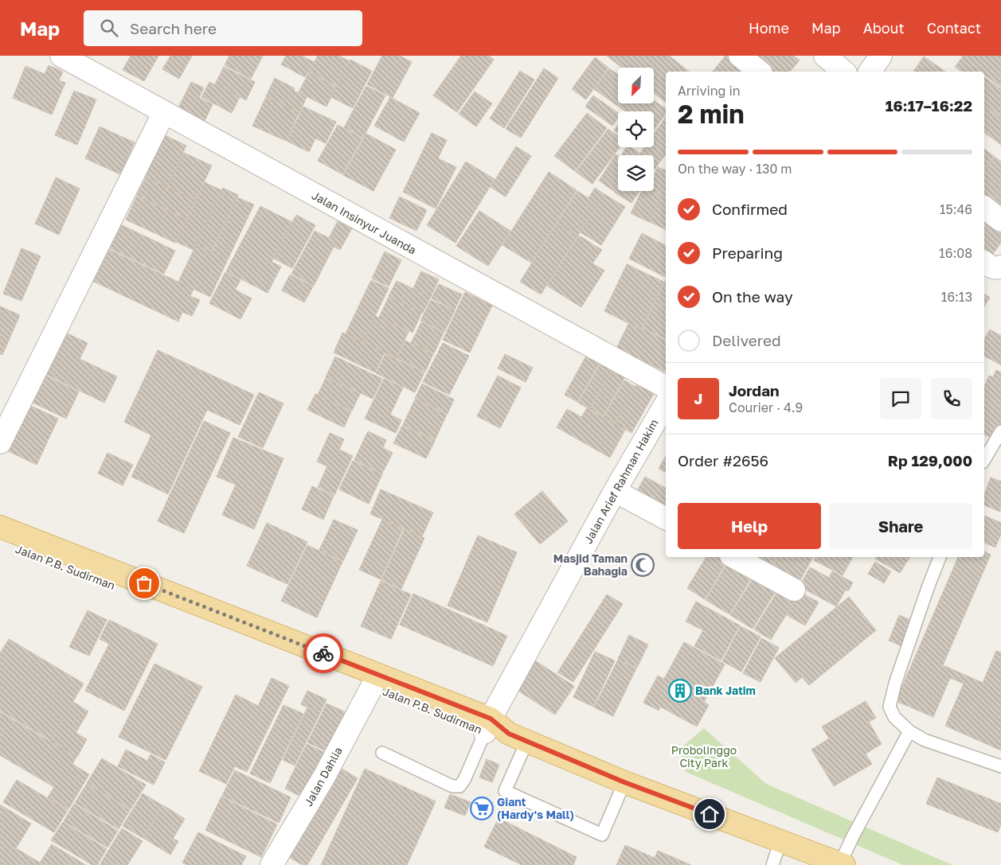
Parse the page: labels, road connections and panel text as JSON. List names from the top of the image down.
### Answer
{
  "streets": {
    "main road": ["Jalan P.B. Sudirman"],
    "street": ["Jalan Insinyur Juanda", "Jalan Arief Rahman Hakim", "Jalan Dahlia"]
  },
  "crossings": [
    ["Jalan Arief Rahman Hakim", "Jalan P.B. Sudirman"],
    ["Jalan P.B. Sudirman", "Jalan Dahlia"]
  ],
  "parks": ["Probolinggo City Park"],
  "places": {
    "mosque": ["Masjid Taman Bahagia"],
    "building": ["Bank Jatim"],
    "supermarket": ["Giant (Hardy's Mall)"]
  },
  "north": "bottom left",
  "page": {
    "header": "Map",
    "search": "Search here",
    "nav": [
      "Home",
      "Map",
      "About",
      "Contact"
    ],
    "heading": ["2 min", "Arriving in", "16:17–16:22"],
    "panel": [
      "Jordan",
      "Courier · 4.9",
      "Order #2656",
      "Rp 129,000"
    ],
    "bar": "On the way · 130 m",
    "list": [
      ["Confirmed", "15:46"],
      ["Preparing", "16:08"],
      ["On the way", "16:13"],
      "Delivered"
    ],
    "round": "J",
    "buttons": ["Help", "Share"]
  }
}
